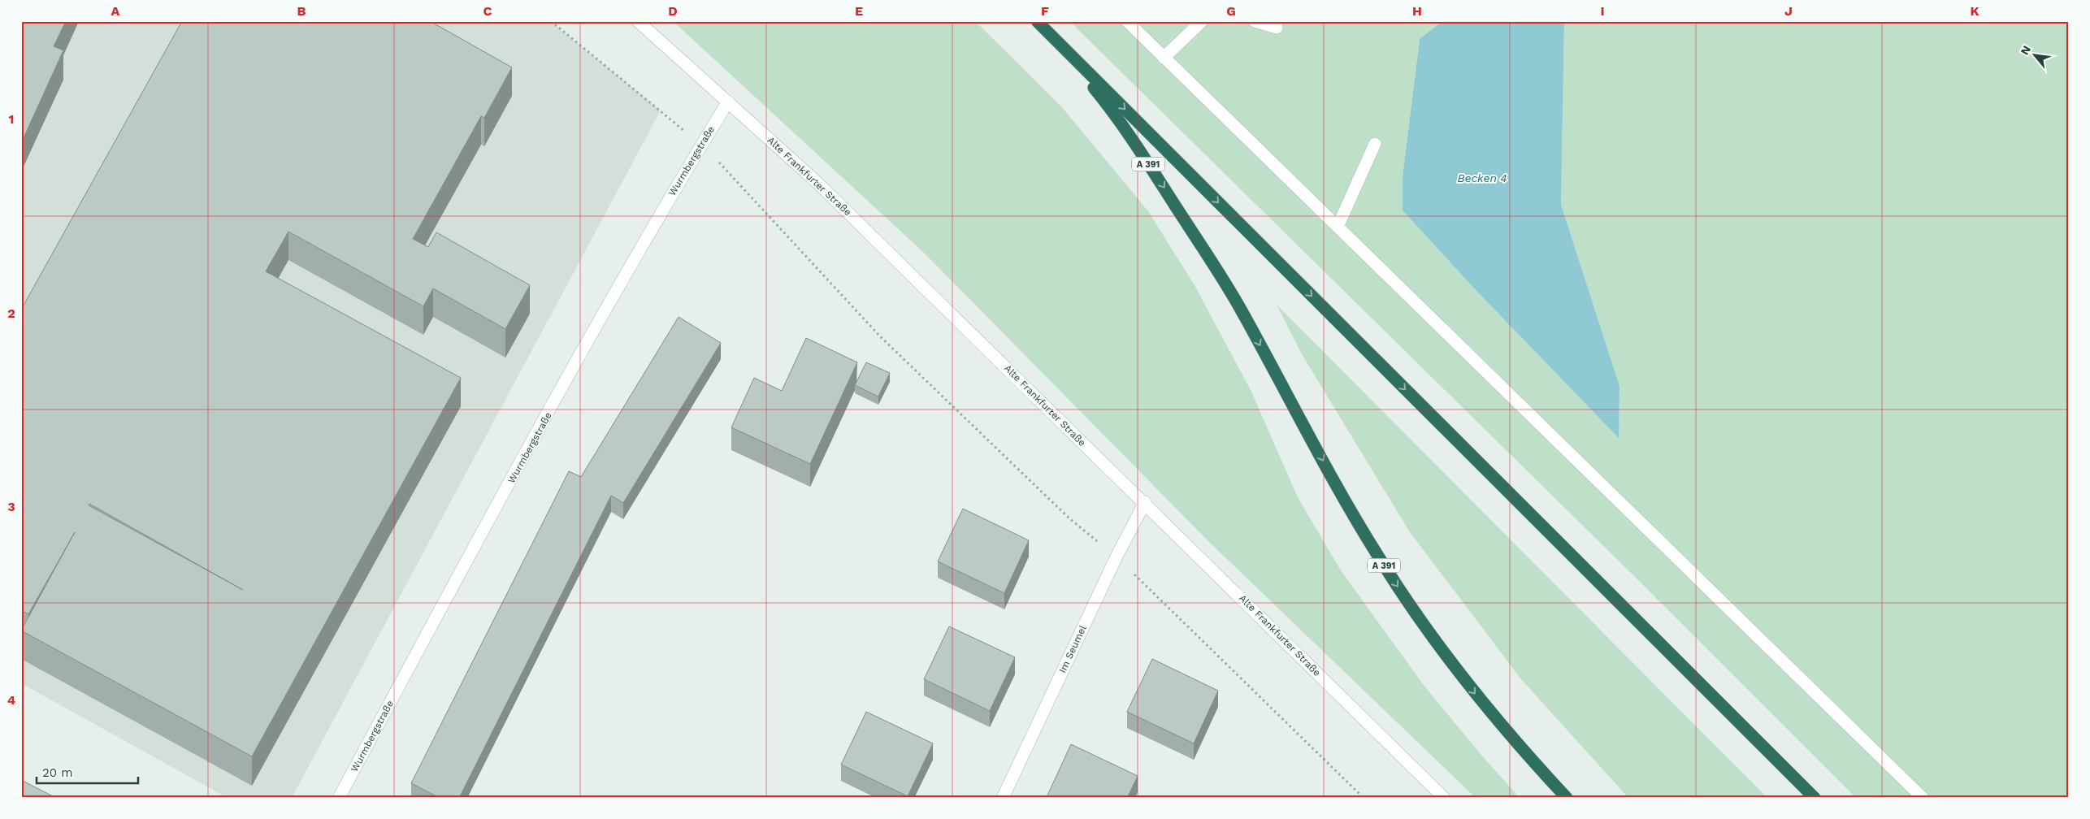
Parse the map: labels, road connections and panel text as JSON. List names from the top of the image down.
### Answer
{
  "streets": {
    "highway": ["A 391"],
    "street": ["Wurmbergstraße", "Alte Frankfurter Straße", "Im Seumel"]
  },
  "crossings": [
    ["Wurmbergstraße", "Alte Frankfurter Straße"],
    ["Alte Frankfurter Straße", "Im Seumel"]
  ],
  "water": ["Becken 4"],
  "scale_bar": "20 m",
  "north": "top left",
  "grid": {
    "columns": [
      "A",
      "B",
      "C",
      "D",
      "E",
      "F",
      "G",
      "H",
      "I",
      "J",
      "K"
    ],
    "rows": [
      "1",
      "2",
      "3",
      "4"
    ]
  }
}
